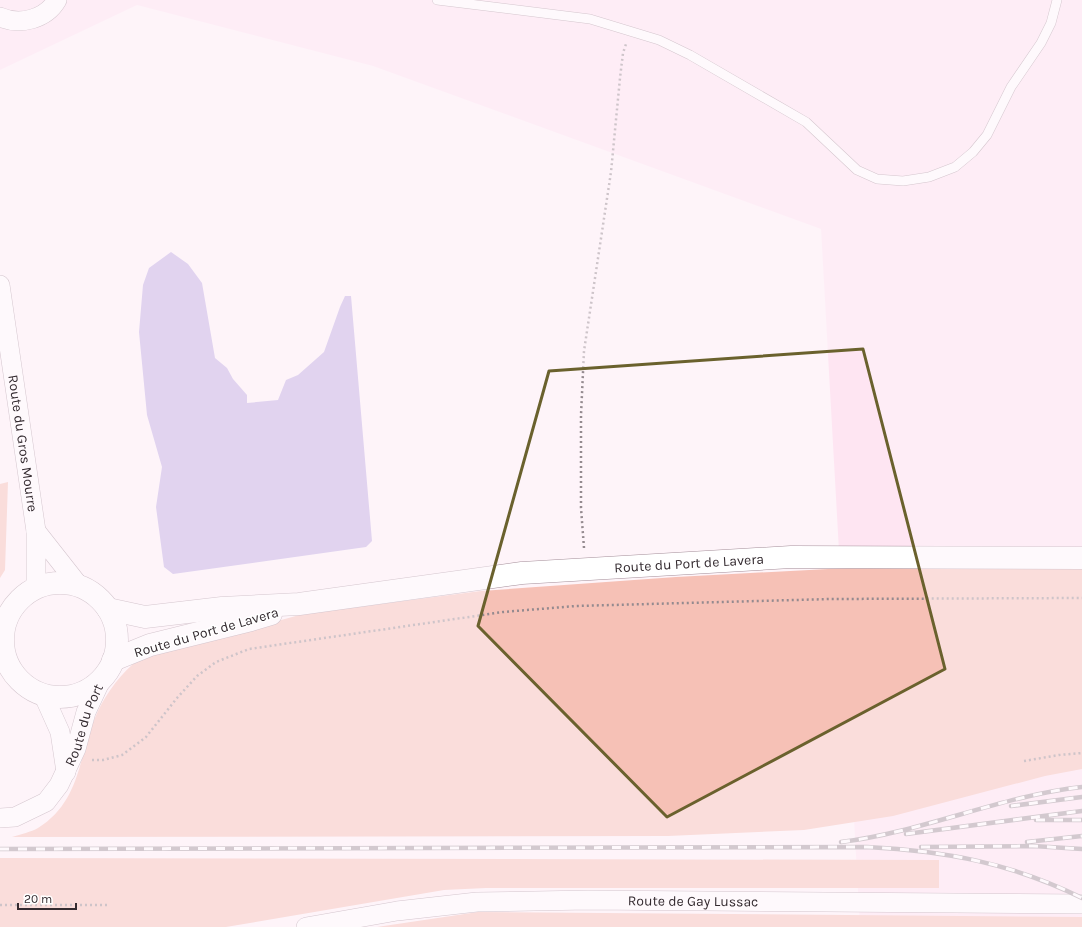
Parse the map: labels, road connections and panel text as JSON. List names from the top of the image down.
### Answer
{
  "streets": {
    "street": [
      "Route du Gros Mourre",
      "Route du Port de Lavera",
      "Route du Port",
      "Route de Gay Lussac"
    ]
  },
  "crossings": [
    ["Route du Gros Mourre", "Route du Port de Lavera"],
    ["Route du Gros Mourre", "Route du Port"],
    ["Route du Port de Lavera", "Route du Port"]
  ],
  "scale_bar": "20 m"
}
